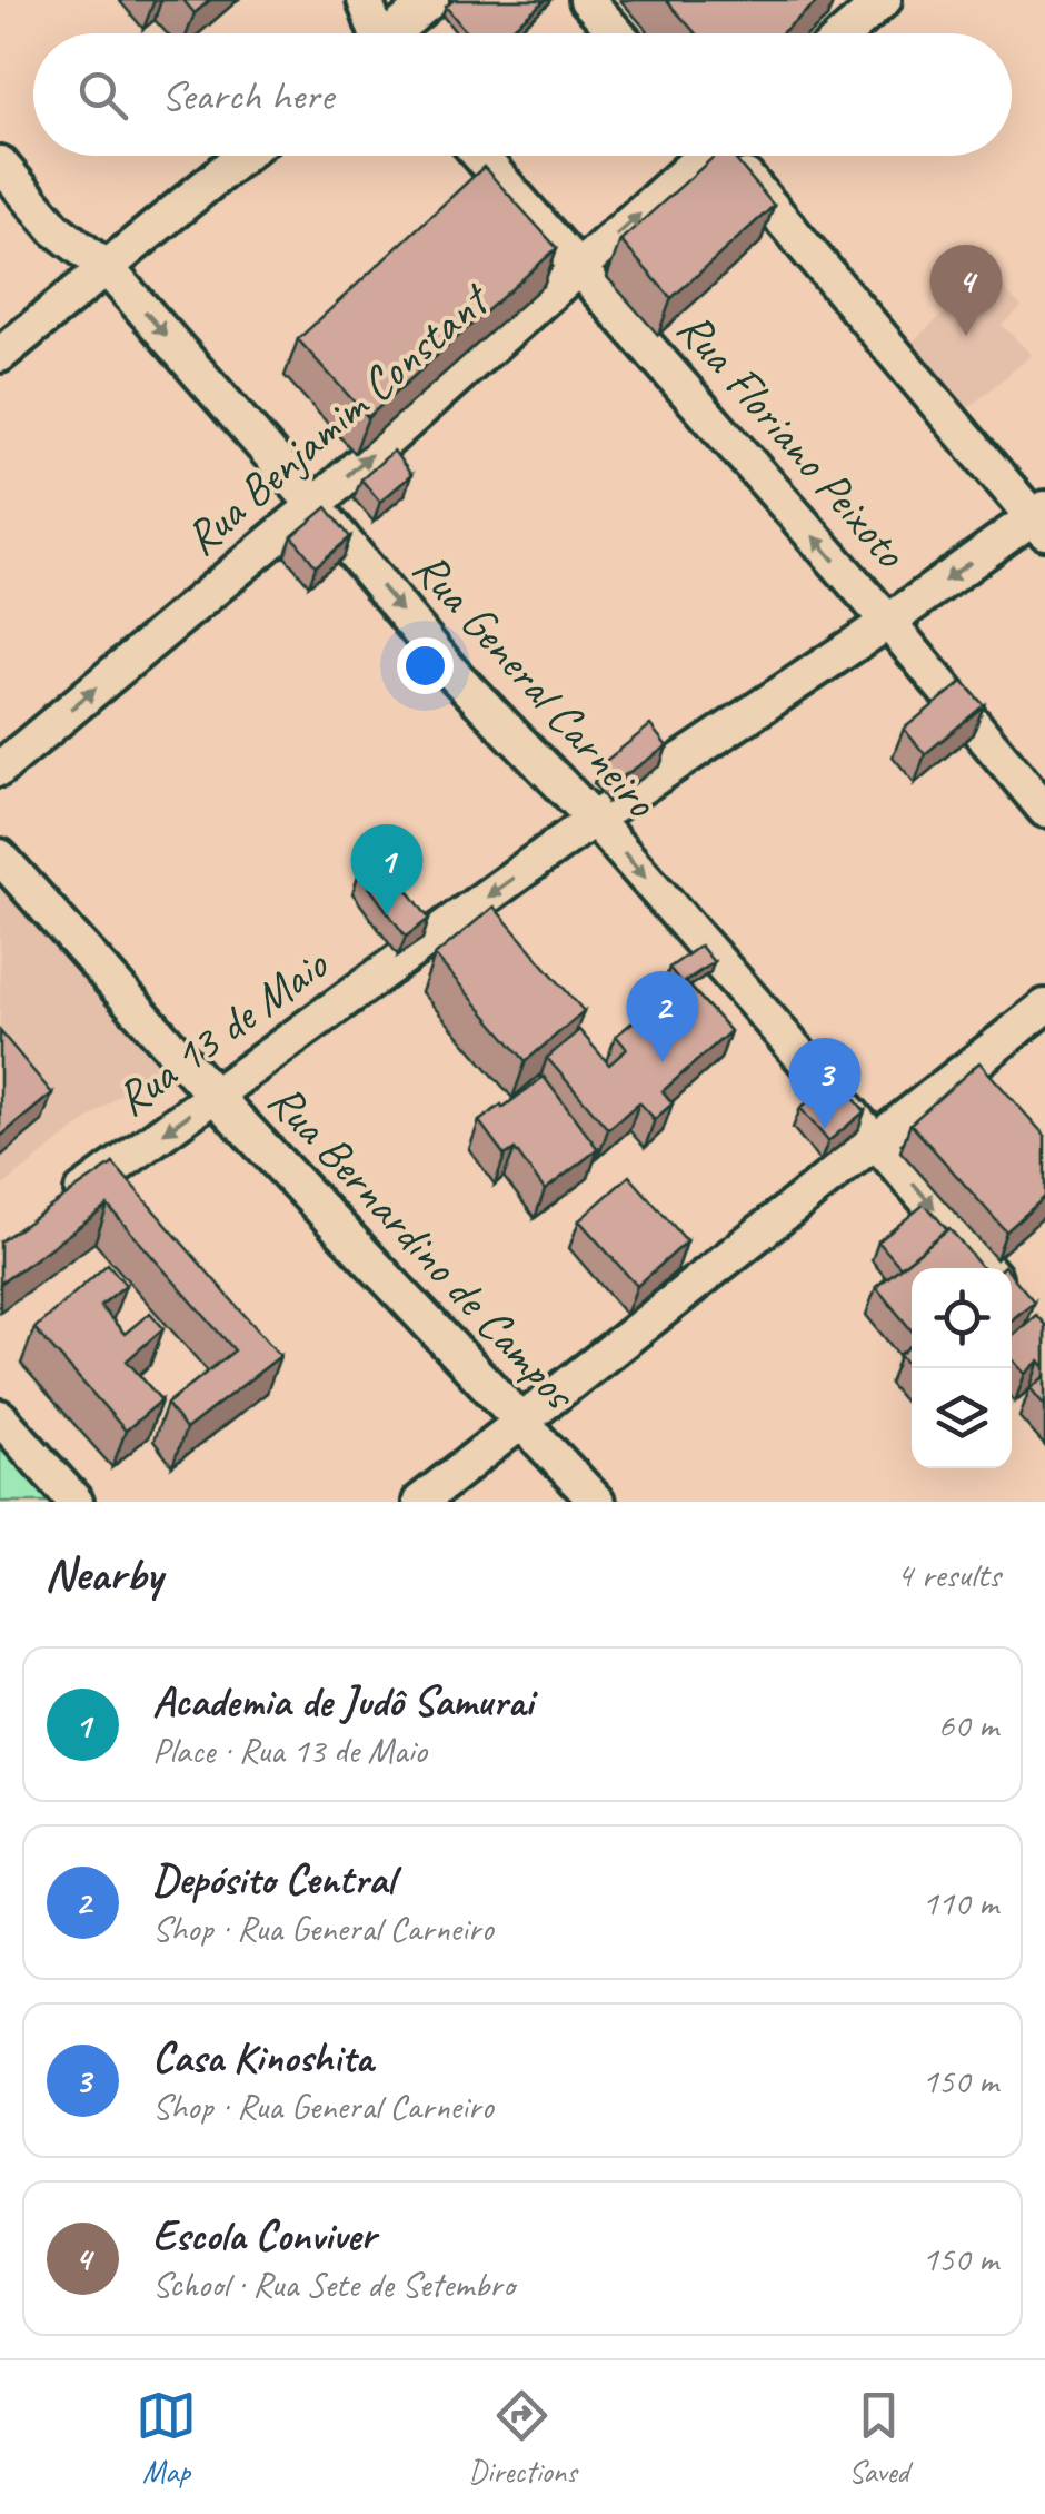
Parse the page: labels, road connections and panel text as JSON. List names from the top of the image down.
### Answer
{
  "streets": {
    "street": [
      "Rua Benjamim Constant",
      "Rua Floriano Peixoto",
      "Rua General Carneiro",
      "Rua 13 de Maio",
      "Rua Bernardino de Campos"
    ]
  },
  "crossings": [
    ["Rua Benjamim Constant", "Rua Floriano Peixoto"],
    ["Rua Benjamim Constant", "Rua General Carneiro"],
    ["Rua Floriano Peixoto", "Rua 13 de Maio"],
    ["Rua General Carneiro", "Rua 13 de Maio"],
    ["Rua 13 de Maio", "Rua Bernardino de Campos"]
  ],
  "one_way": ["Rua Benjamim Constant", "Rua General Carneiro", "Rua 13 de Maio"],
  "page": {
    "search": "Search here",
    "pins": [
      "4",
      "1",
      "2",
      "3"
    ],
    "heading": ["Nearby", "4 results"],
    "list": [
      {
        "mark": "1",
        "name": "Academia de Judô Samurai",
        "note": "Place · Rua 13 de Maio",
        "value": "60 m"
      },
      {
        "mark": "2",
        "name": "Depósito Central",
        "note": "Shop · Rua General Carneiro",
        "value": "110 m"
      },
      {
        "mark": "3",
        "name": "Casa Kinoshita",
        "note": "Shop · Rua General Carneiro",
        "value": "150 m"
      },
      {
        "mark": "4",
        "name": "Escola Conviver",
        "note": "School · Rua Sete de Setembro",
        "value": "150 m"
      }
    ],
    "nav": ["Map", "Directions", "Saved"]
  }
}
